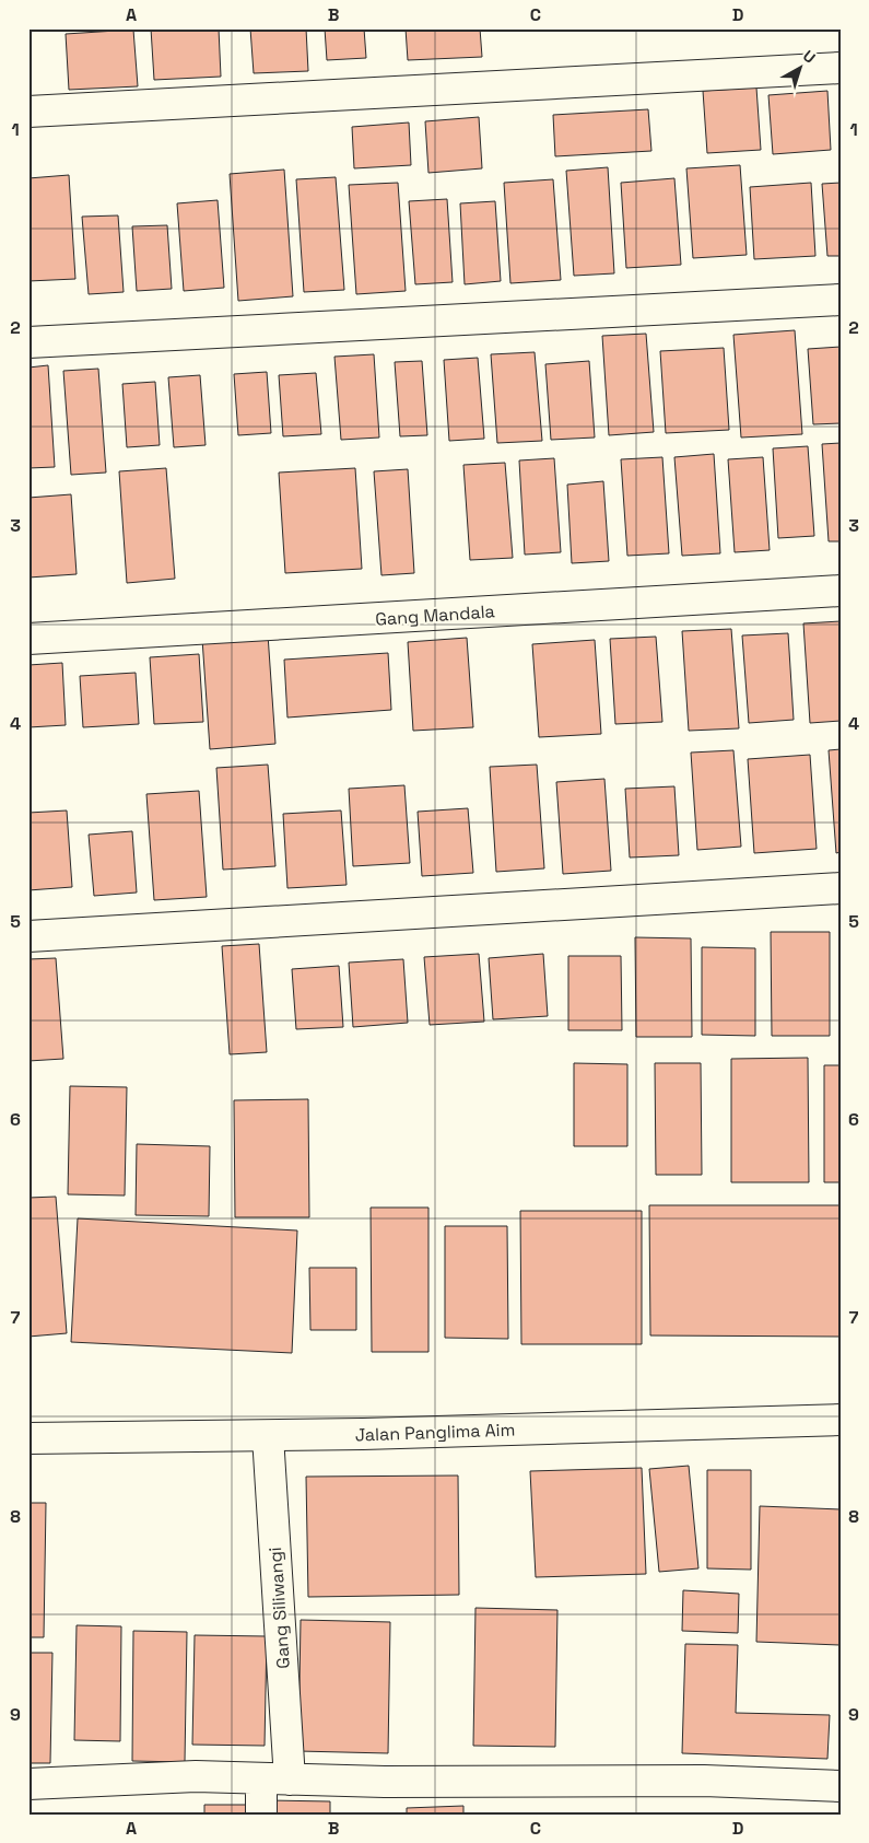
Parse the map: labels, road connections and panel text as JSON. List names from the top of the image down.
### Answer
{
  "streets": {
    "street": ["Gang Mandala", "Jalan Panglima Aim", "Gang Siliwangi"]
  },
  "crossings": [
    ["Jalan Panglima Aim", "Gang Siliwangi"]
  ],
  "north": "top right",
  "grid": {
    "columns": [
      "A",
      "B",
      "C",
      "D"
    ],
    "rows": [
      "1",
      "2",
      "3",
      "4",
      "5",
      "6",
      "7",
      "8",
      "9"
    ]
  }
}
